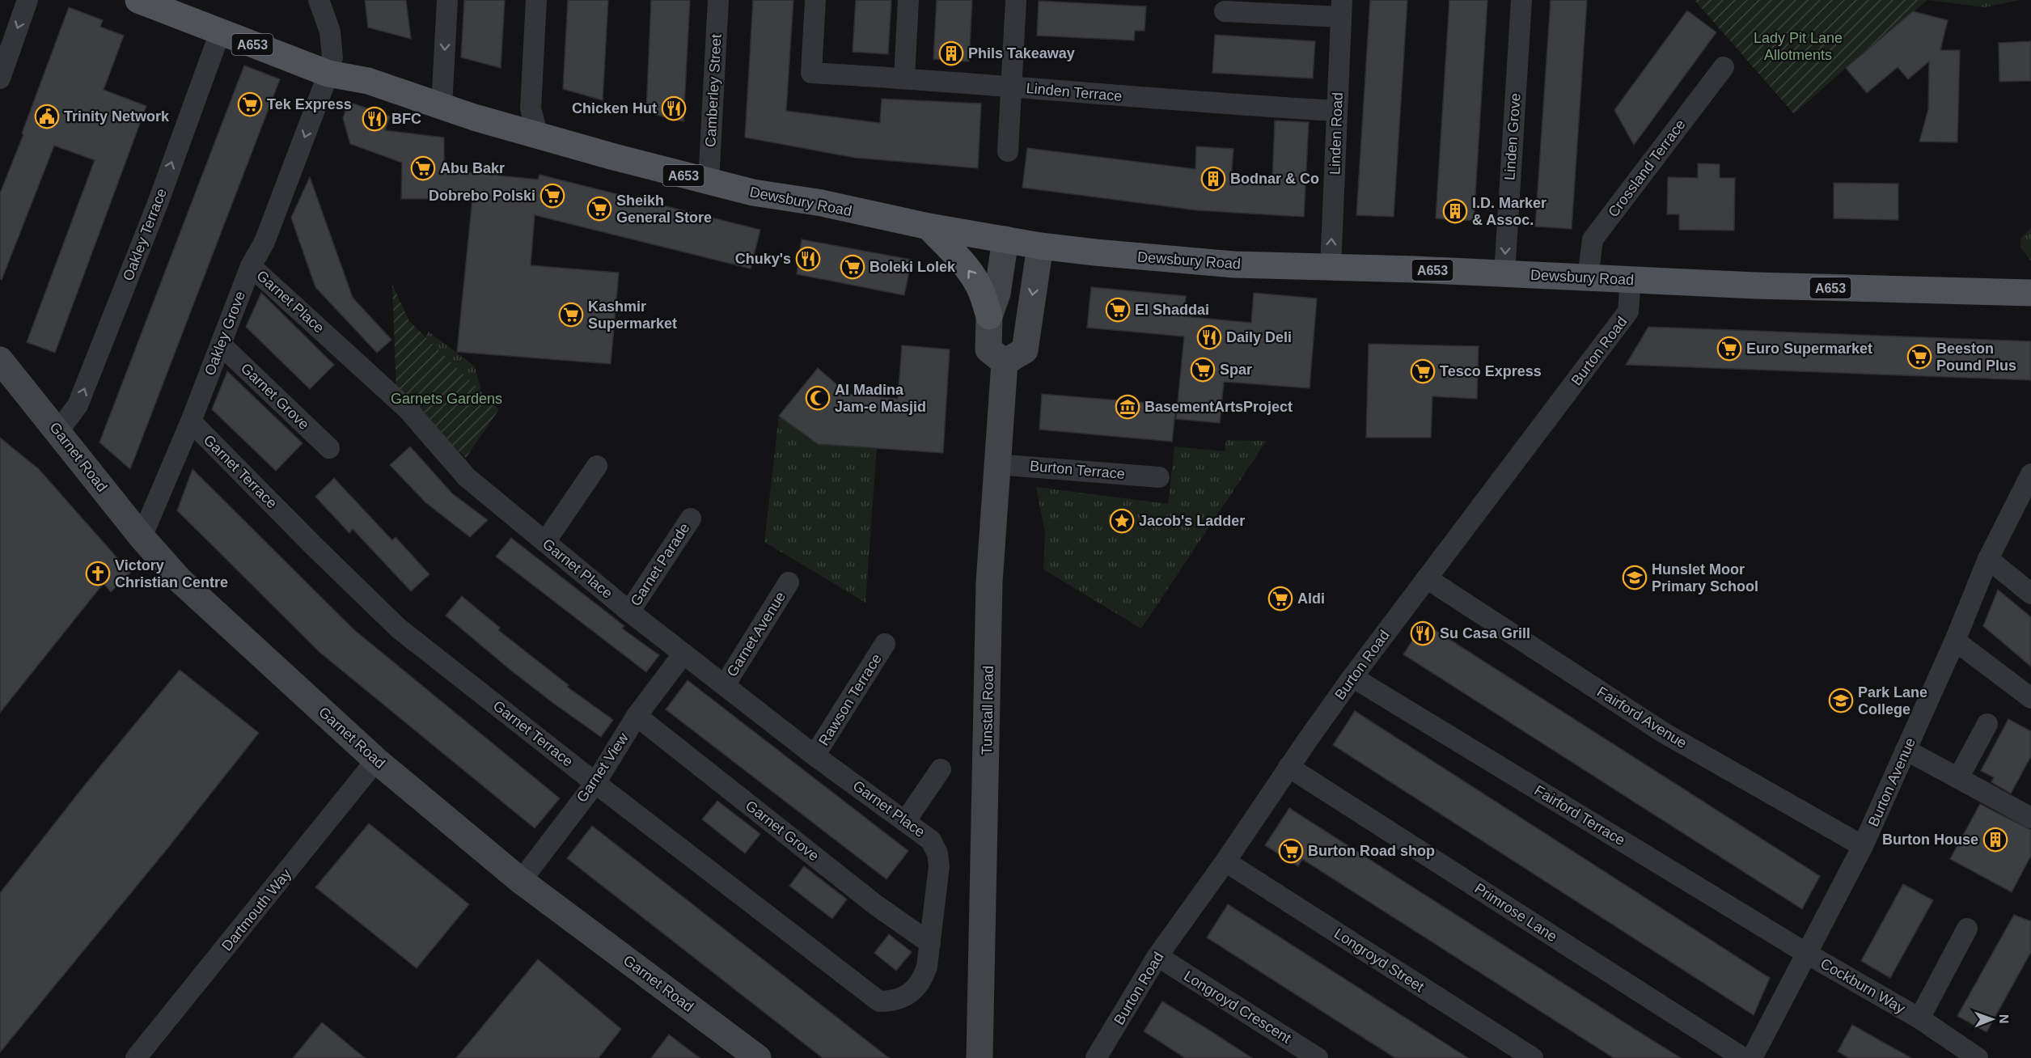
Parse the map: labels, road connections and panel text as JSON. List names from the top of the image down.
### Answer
{
  "streets": {
    "main road": ["A653", "Dewsbury Road"],
    "street": [
      "Camberley Street",
      "Linden Terrace",
      "Linden Road",
      "Linden Grove",
      "Crossland Terrace",
      "Oakley Terrace",
      "Garnet Place",
      "Oakley Grove",
      "Burton Road",
      "Garnet Grove",
      "Garnet Road",
      "Burton Terrace",
      "Garnet Terrace",
      "Garnet Parade",
      "Garnet Avenue",
      "Rawson Terrace",
      "Tunstall Road",
      "Fairford Avenue",
      "Garnet View",
      "Burton Avenue",
      "Fairford Terrace",
      "Dartmouth Way",
      "Primrose Lane",
      "Longroyd Street",
      "Cockburn Way",
      "Longroyd Crescent"
    ]
  },
  "crossings": [
    ["Camberley Street", "Dewsbury Road"],
    ["Linden Terrace", "Linden Road"],
    ["Linden Road", "Dewsbury Road"],
    ["Linden Grove", "Dewsbury Road"],
    ["Crossland Terrace", "Dewsbury Road"],
    ["Dewsbury Road", "Oakley Terrace"],
    ["Dewsbury Road", "Oakley Grove"],
    ["Dewsbury Road", "Burton Road"],
    ["Oakley Terrace", "Garnet Road"],
    ["Garnet Place", "Oakley Grove"],
    ["Garnet Place", "Garnet Grove"],
    ["Garnet Place", "Garnet Terrace"],
    ["Garnet Place", "Garnet Parade"],
    ["Garnet Place", "Garnet Avenue"],
    ["Garnet Place", "Rawson Terrace"],
    ["Garnet Place", "Garnet View"],
    ["Oakley Grove", "Garnet Grove"],
    ["Oakley Grove", "Garnet Road"],
    ["Oakley Grove", "Garnet Terrace"],
    ["Burton Road", "Fairford Avenue"],
    ["Burton Road", "Fairford Terrace"],
    ["Burton Road", "Primrose Lane"],
    ["Burton Road", "Longroyd Street"],
    ["Burton Road", "Longroyd Crescent"],
    ["Garnet Grove", "Garnet Terrace"],
    ["Garnet Grove", "Garnet View"],
    ["Garnet Road", "Garnet View"],
    ["Garnet Road", "Dartmouth Way"],
    ["Burton Terrace", "Tunstall Road"],
    ["Garnet Terrace", "Garnet View"],
    ["Fairford Avenue", "Burton Avenue"],
    ["Burton Avenue", "Fairford Terrace"],
    ["Burton Avenue", "Cockburn Way"],
    ["Fairford Terrace", "Cockburn Way"]
  ],
  "one_way": [
    "Linden Road",
    "Linden Grove",
    "Oakley Terrace",
    "Oakley Grove"
  ],
  "parks": ["Lady Pit Lane Allotments", "Garnets Gardens"],
  "places": {
    "building": [
      "Phils Takeaway",
      "Bodnar & Co",
      "I.D. Marker & Assoc.",
      "Burton House"
    ],
    "supermarket": [
      "Tek Express",
      "Abu Bakr",
      "Dobrebo Polski",
      "Sheikh General Store",
      "Boleki Lolek",
      "El Shaddai",
      "Kashmir Supermarket",
      "Euro Supermarket",
      "Beeston Pound Plus",
      "Spar",
      "Tesco Express",
      "Aldi",
      "Burton Road shop"
    ],
    "restaurant": [
      "Chicken Hut",
      "BFC",
      "Chuky's",
      "Daily Deli",
      "Su Casa Grill"
    ],
    "public building": ["Trinity Network"],
    "mosque": ["Al Madina Jam-e Masjid"],
    "museum": ["BasementArtsProject"],
    "place": ["Jacob's Ladder"],
    "church": ["Victory Christian Centre"],
    "school or university": ["Hunslet Moor Primary School", "Park Lane College"]
  },
  "north": "right"
}
